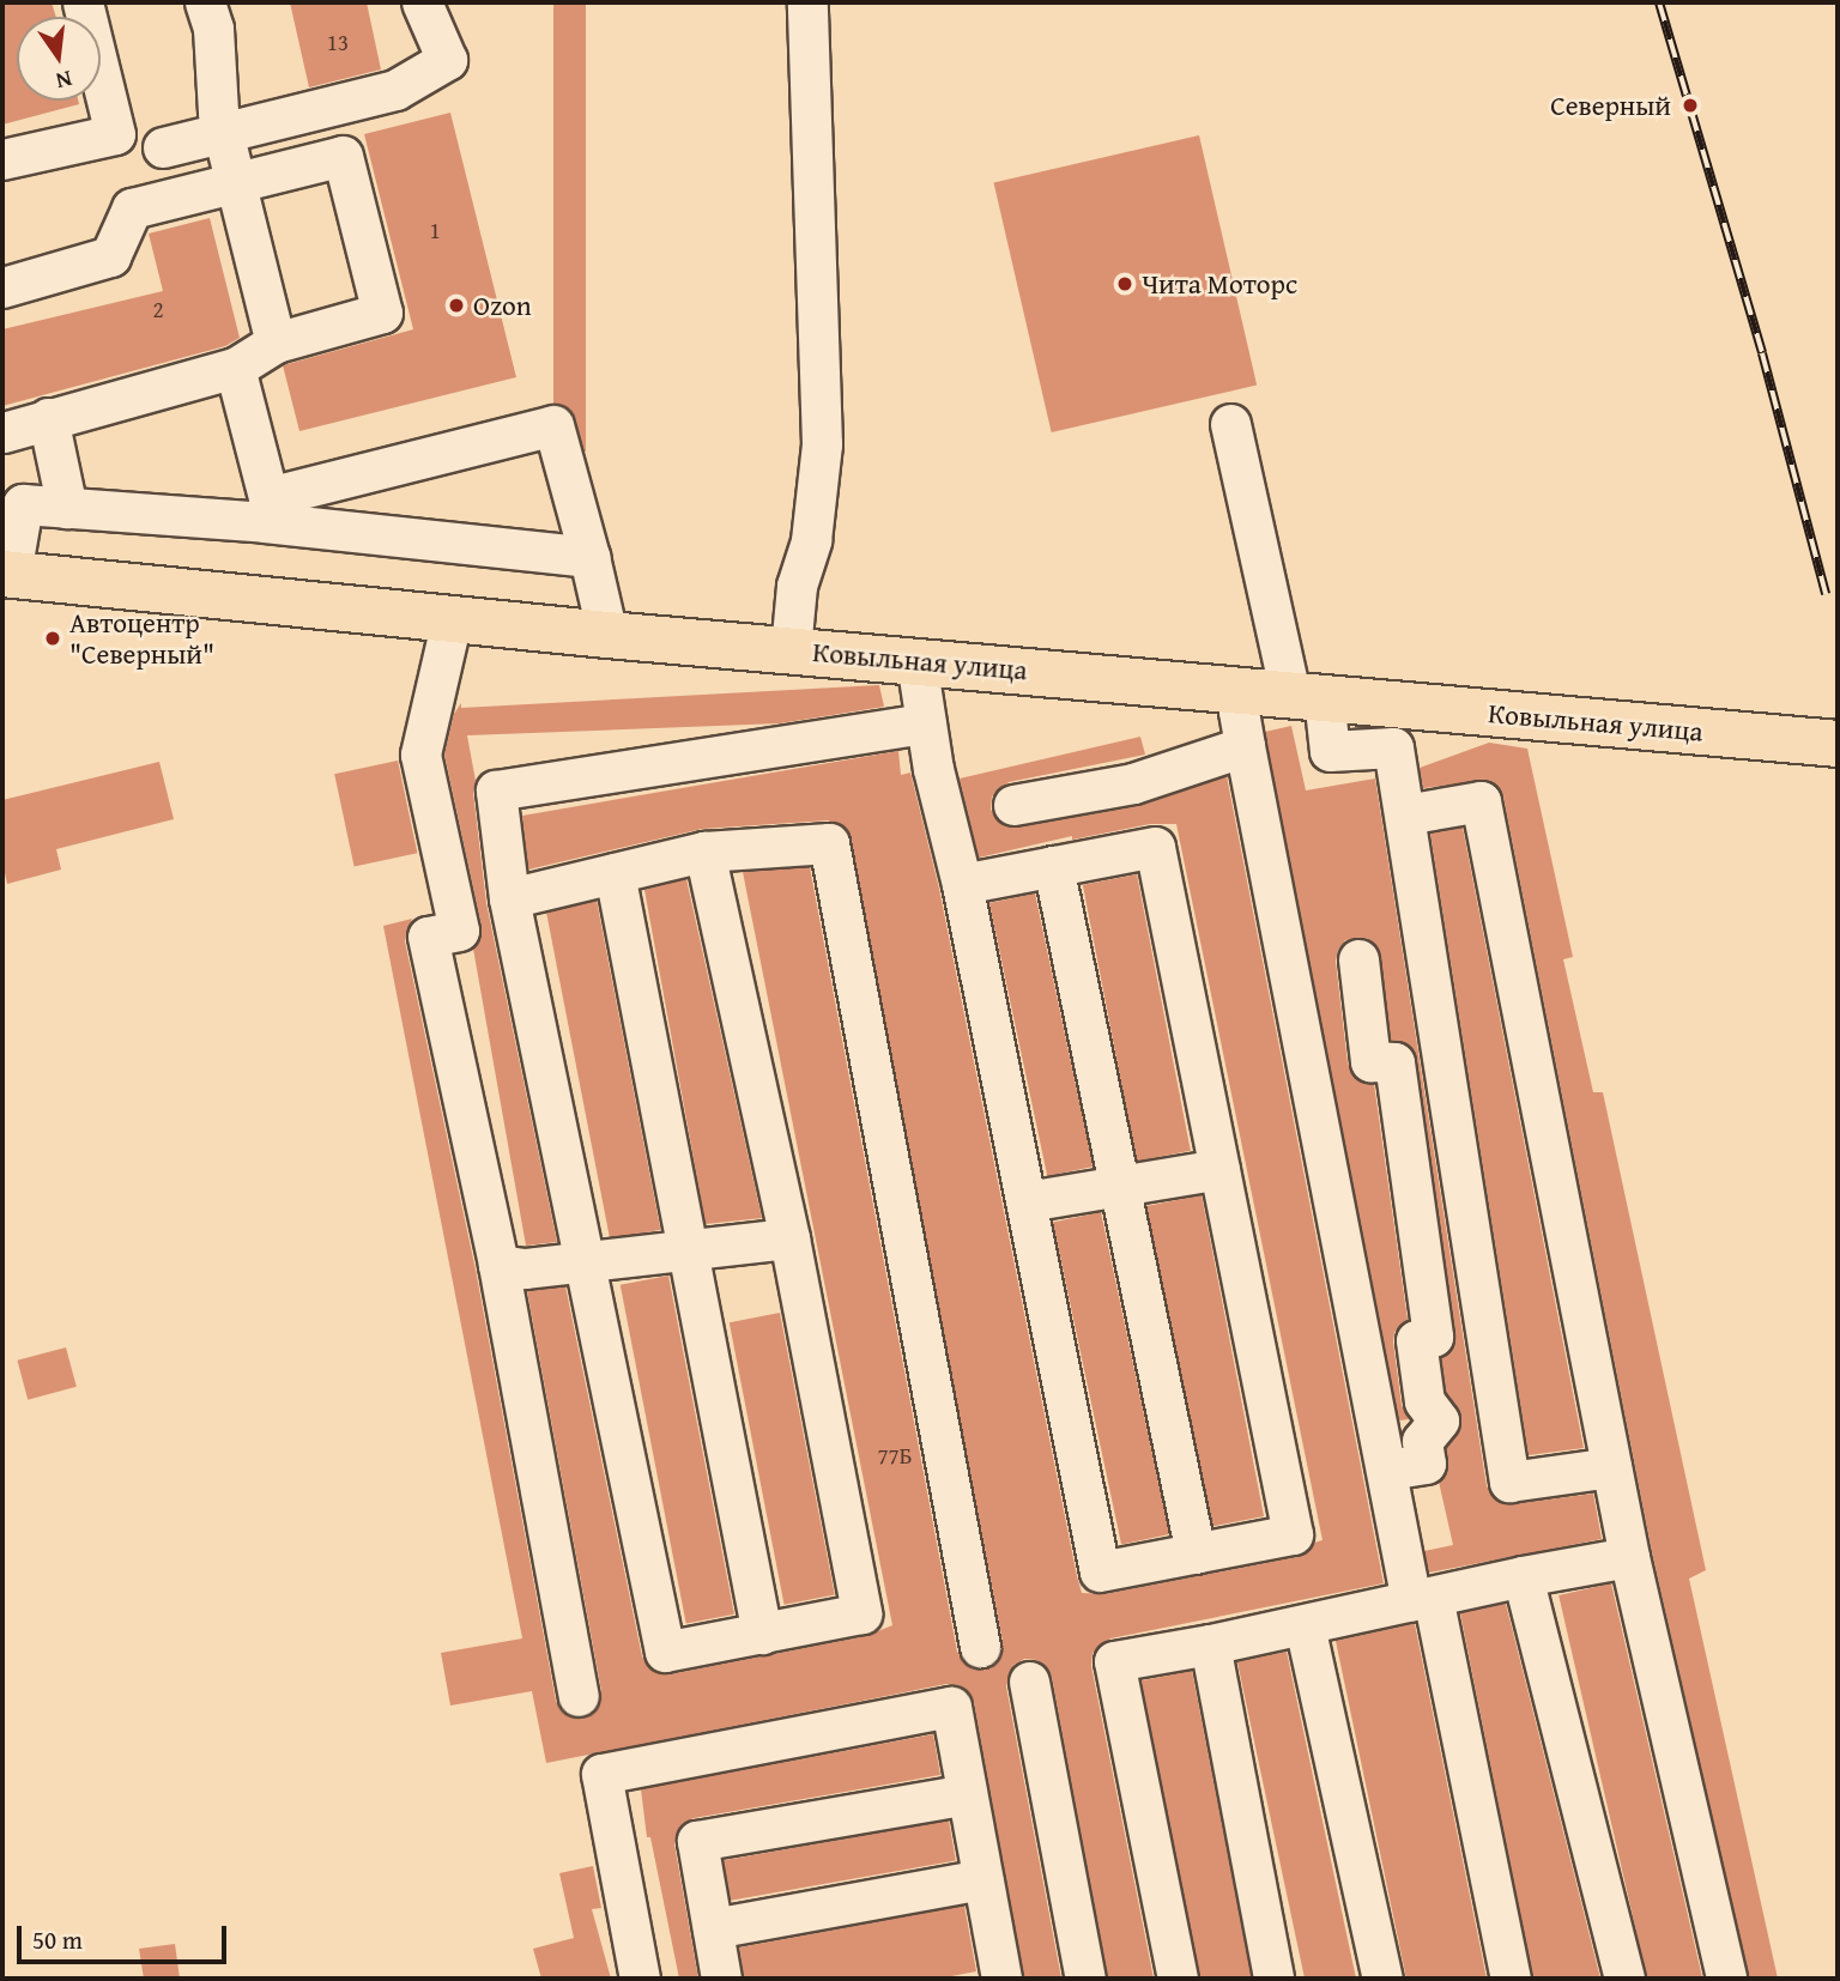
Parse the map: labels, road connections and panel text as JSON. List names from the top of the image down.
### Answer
{
  "streets": {
    "main road": ["Ковыльная улица"]
  },
  "places": [
    "Северный",
    "Чита Моторс",
    "Ozon",
    "Автоцентр \"Северный\""
  ],
  "house_numbers": [
    "13",
    "1",
    "2",
    "77Б"
  ],
  "scale_bar": "50 m",
  "north": "bottom"
}
